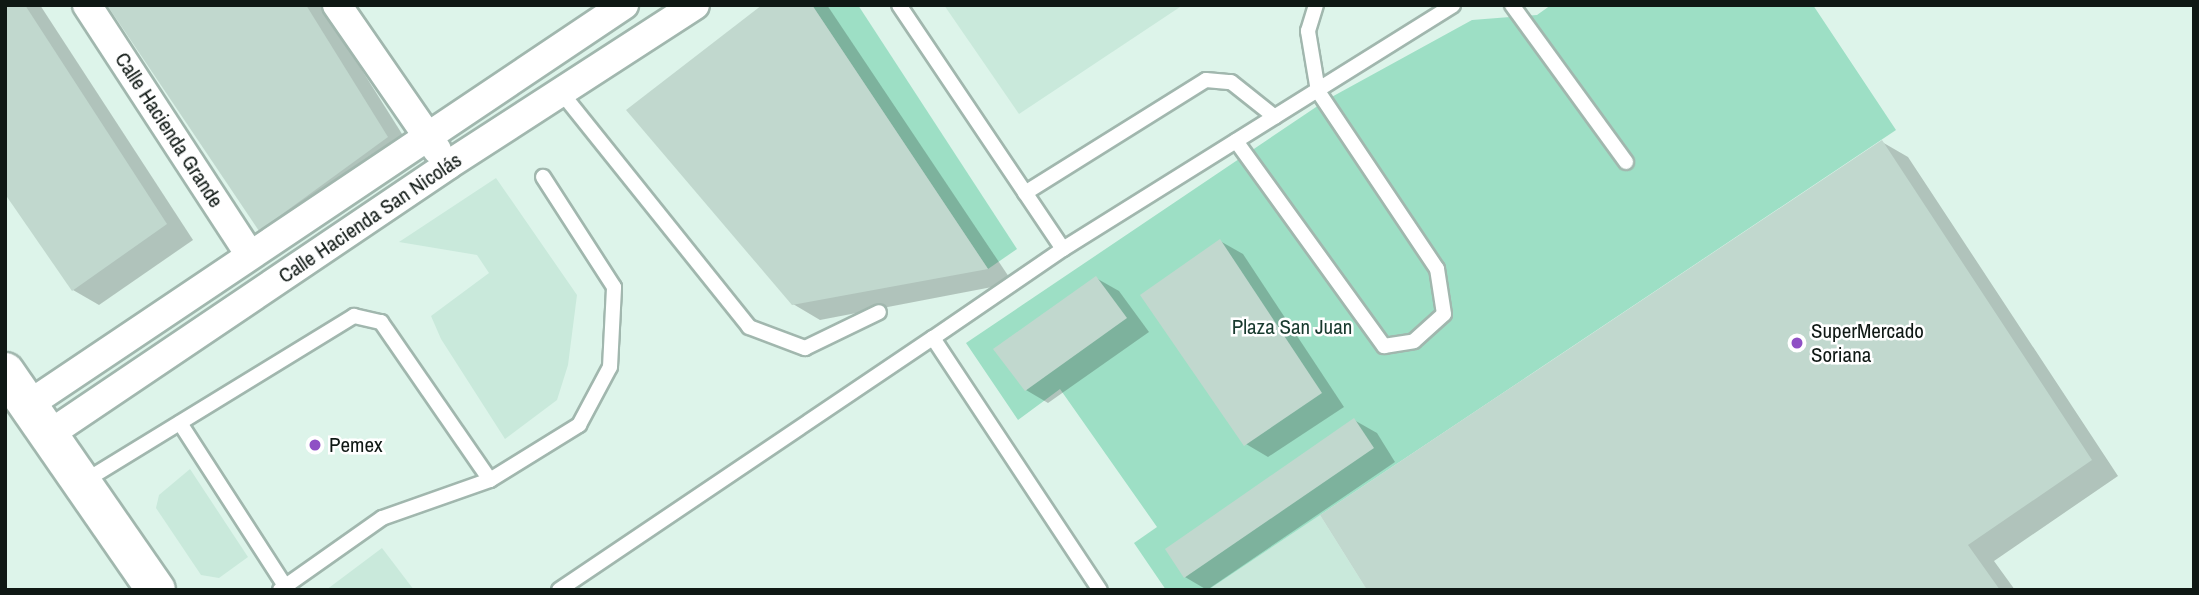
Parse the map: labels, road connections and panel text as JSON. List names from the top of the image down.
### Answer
{
  "streets": {
    "street": ["Calle Hacienda Grande", "Calle Hacienda San Nicolás"]
  },
  "crossings": [
    ["Calle Hacienda Grande", "Calle Hacienda San Nicolás"]
  ],
  "parks": ["Plaza San Juan"],
  "places": ["SuperMercado Soriana", "Pemex"]
}
